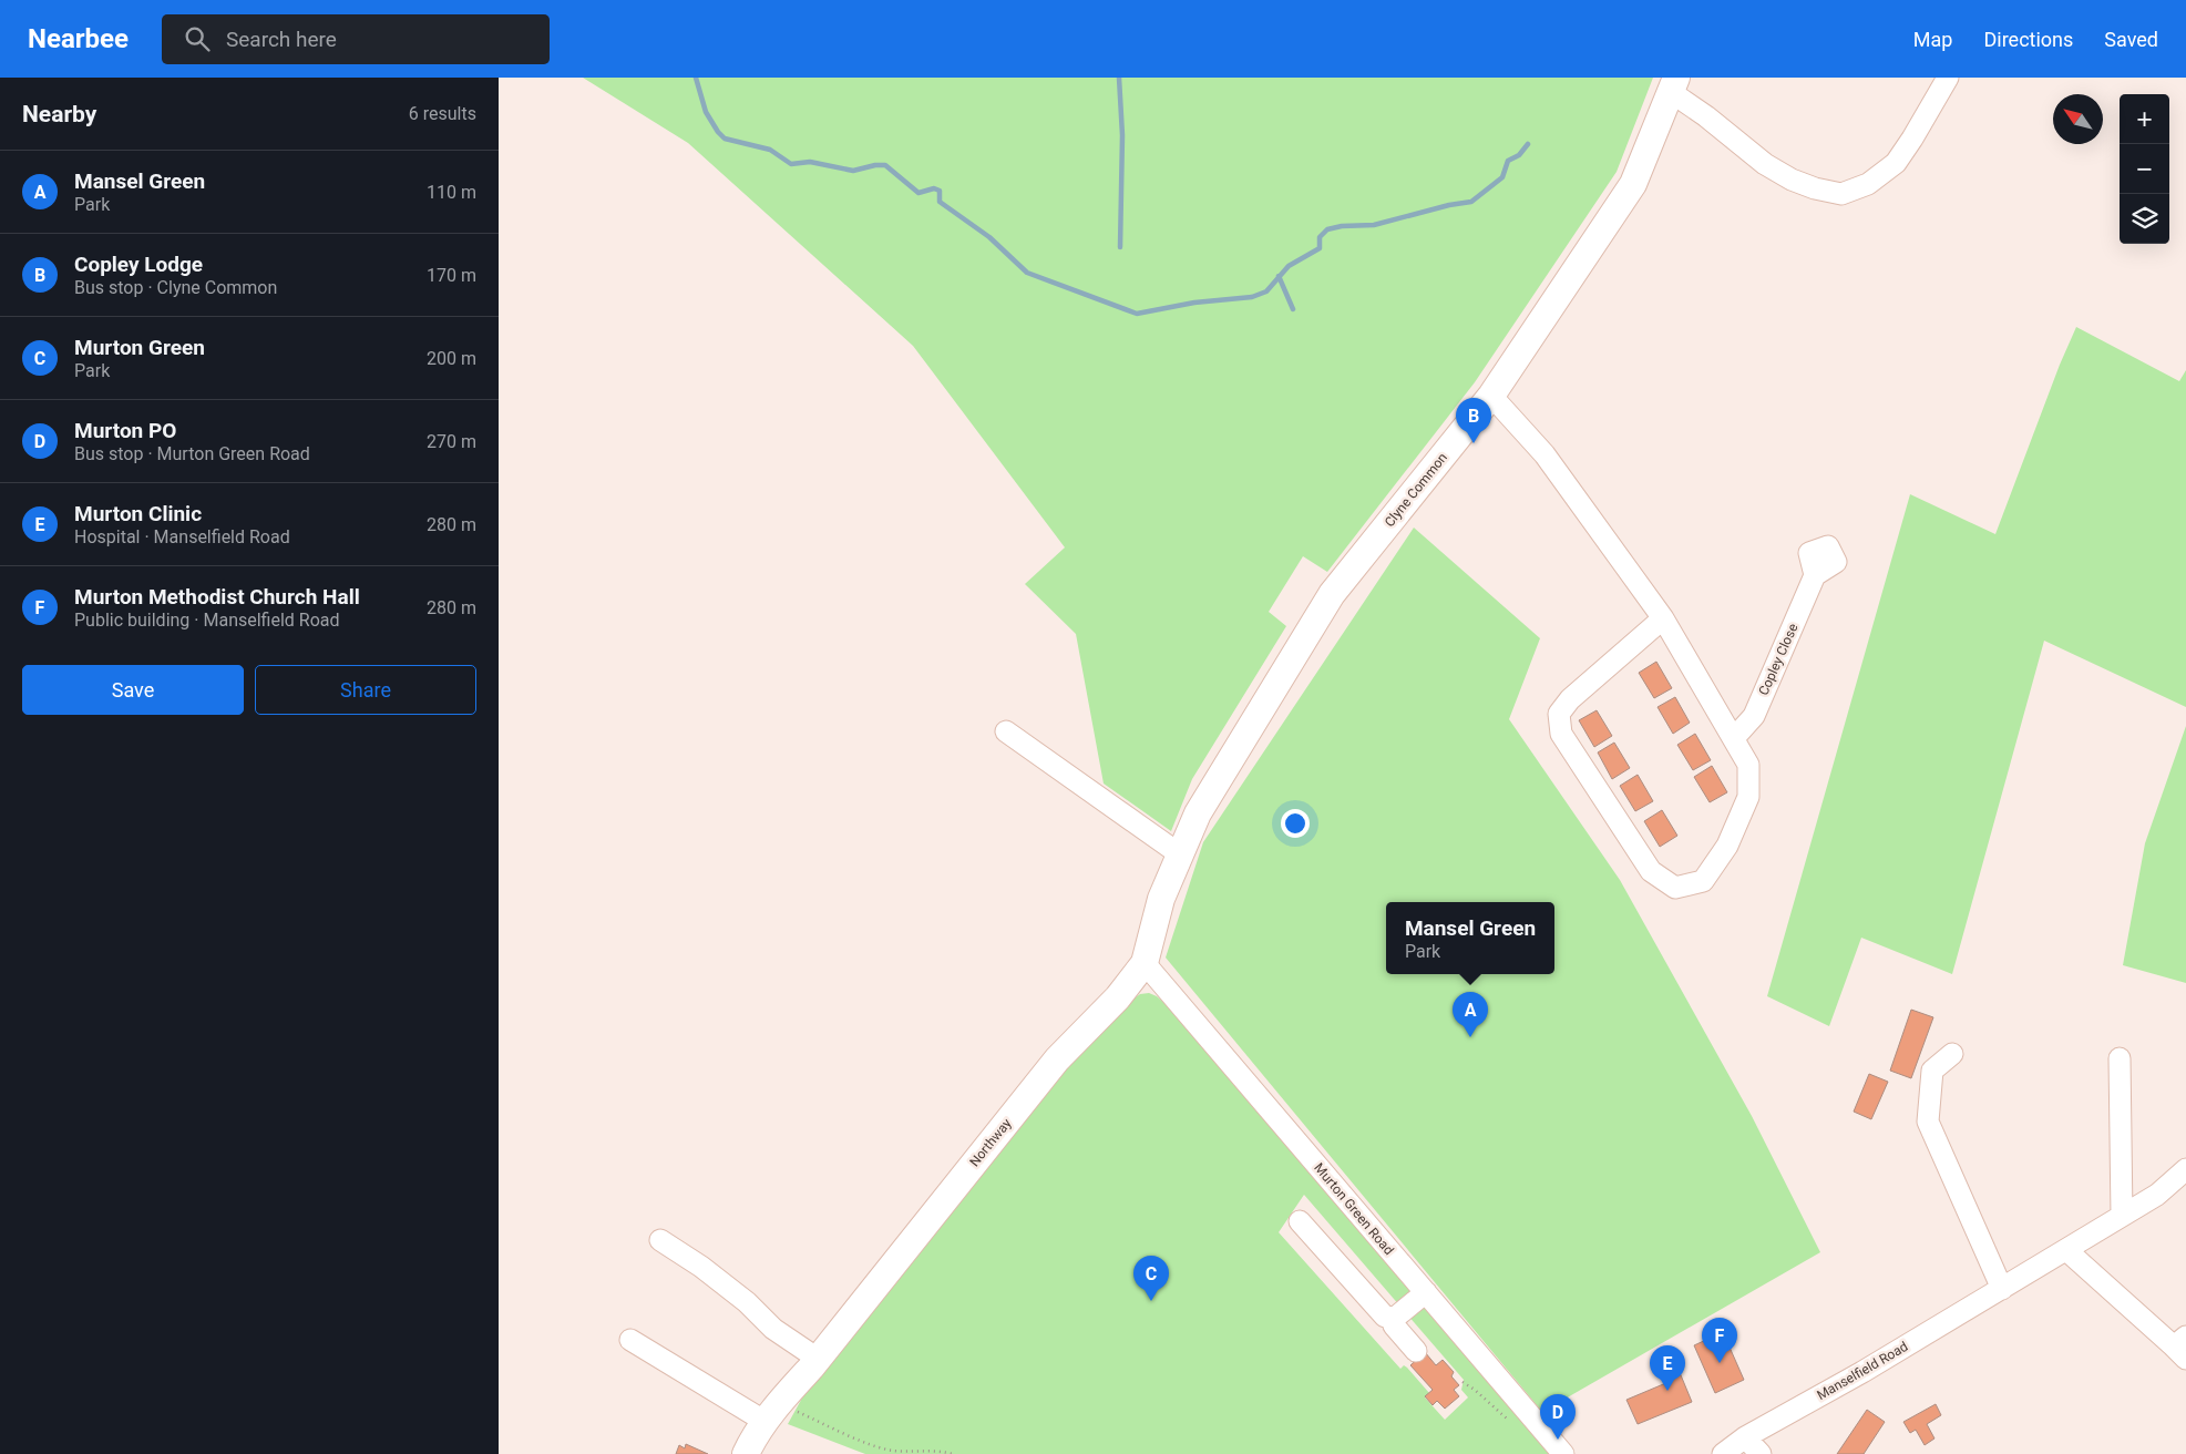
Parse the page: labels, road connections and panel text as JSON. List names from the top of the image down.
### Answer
{
  "streets": {
    "main road": ["Clyne Common", "Northway"],
    "street": ["Copley Close", "Murton Green Road", "Manselfield Road"]
  },
  "crossings": [
    ["Clyne Common", "Northway"],
    ["Northway", "Murton Green Road"]
  ],
  "north": "top left",
  "page": {
    "header": "Nearbee",
    "search": "Search here",
    "nav": ["Map", "Directions", "Saved"],
    "heading": ["Nearby", "6 results"],
    "map_buttons": ["+", "−"],
    "list": [
      {
        "mark": "A",
        "name": "Mansel Green",
        "note": "Park",
        "value": "110 m"
      },
      {
        "mark": "B",
        "name": "Copley Lodge",
        "note": "Bus stop · Clyne Common",
        "value": "170 m"
      },
      {
        "mark": "C",
        "name": "Murton Green",
        "note": "Park",
        "value": "200 m"
      },
      {
        "mark": "D",
        "name": "Murton PO",
        "note": "Bus stop · Murton Green Road",
        "value": "270 m"
      },
      {
        "mark": "E",
        "name": "Murton Clinic",
        "note": "Hospital · Manselfield Road",
        "value": "280 m"
      },
      {
        "mark": "F",
        "name": "Murton Methodist Church Hall",
        "note": "Public building · Manselfield Road",
        "value": "280 m"
      }
    ],
    "pins": [
      "B",
      "A",
      "C",
      "F",
      "E",
      "D"
    ],
    "buttons": ["Save", "Share"],
    "popup": ["Mansel Green", "Park"]
  }
}
